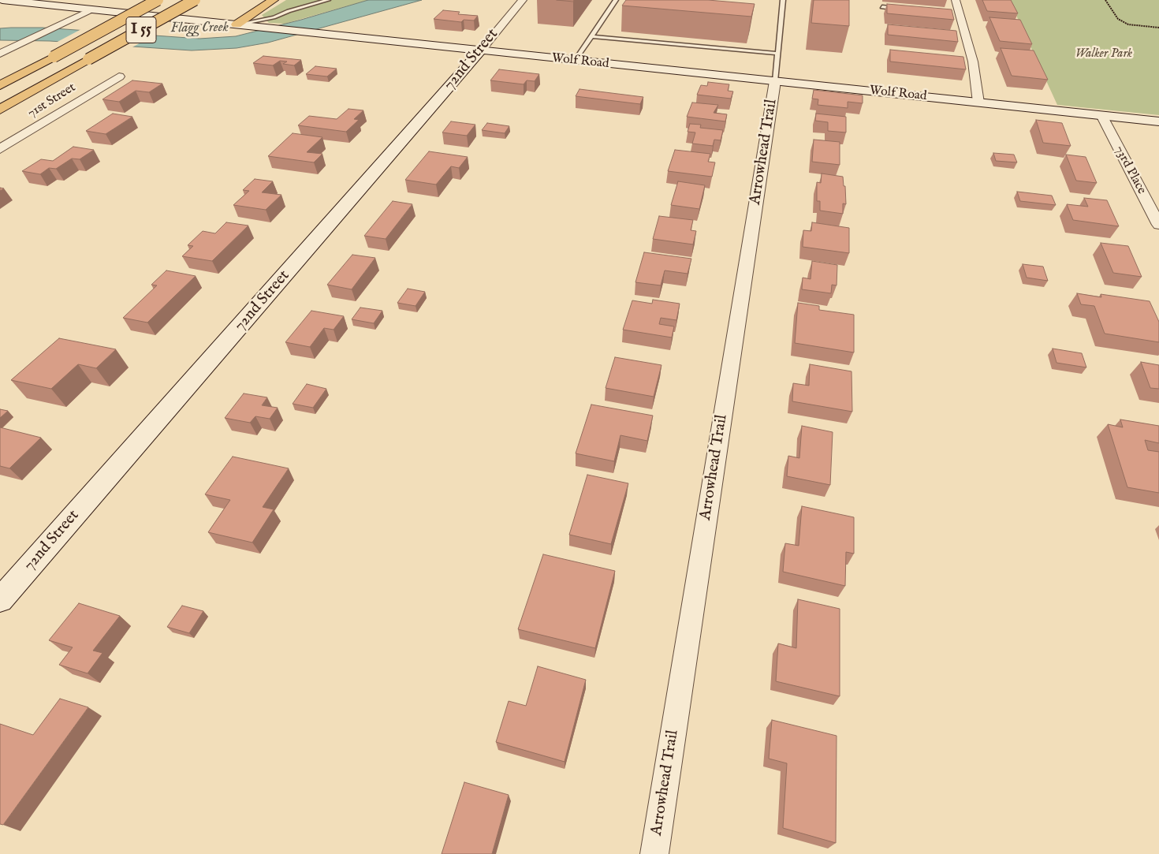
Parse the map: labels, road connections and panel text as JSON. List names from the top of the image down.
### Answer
{
  "streets": {
    "highway": ["I 55"],
    "street": [
      "72nd Street",
      "Wolf Road",
      "71st Street",
      "Arrowhead Trail",
      "73rd Place"
    ]
  },
  "crossings": [
    ["72nd Street", "Wolf Road"],
    ["Wolf Road", "Arrowhead Trail"],
    ["Wolf Road", "73rd Place"]
  ],
  "water": ["Flagg Creek"],
  "parks": ["Walker Park"]
}
